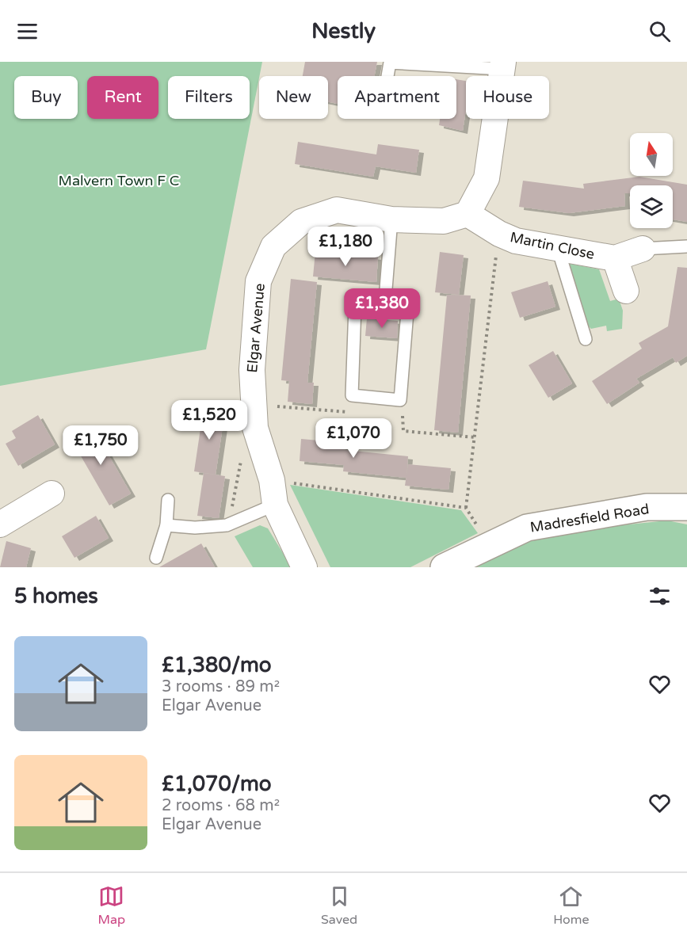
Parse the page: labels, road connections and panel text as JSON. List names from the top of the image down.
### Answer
{
  "streets": {
    "street": ["Martin Close", "Elgar Avenue", "Madresfield Road"]
  },
  "crossings": [
    ["Martin Close", "Elgar Avenue"]
  ],
  "parks": ["Malvern Town F C"],
  "north": "top",
  "page": {
    "header": "Nestly",
    "chip": [
      "Buy",
      "Rent",
      "Filters",
      "New",
      "Apartment",
      "House"
    ],
    "price": [
      "£1,180",
      "£1,380",
      "£1,520",
      "£1,070",
      "£1,750"
    ],
    "heading": "5 homes",
    "list": [
      {
        "name": "£1,380/mo",
        "note": "3 rooms · 89 m² · Elgar Avenue"
      },
      {
        "name": "£1,070/mo",
        "note": "2 rooms · 68 m² · Elgar Avenue"
      }
    ],
    "tabs": ["Map", "Saved", "Home"]
  }
}
